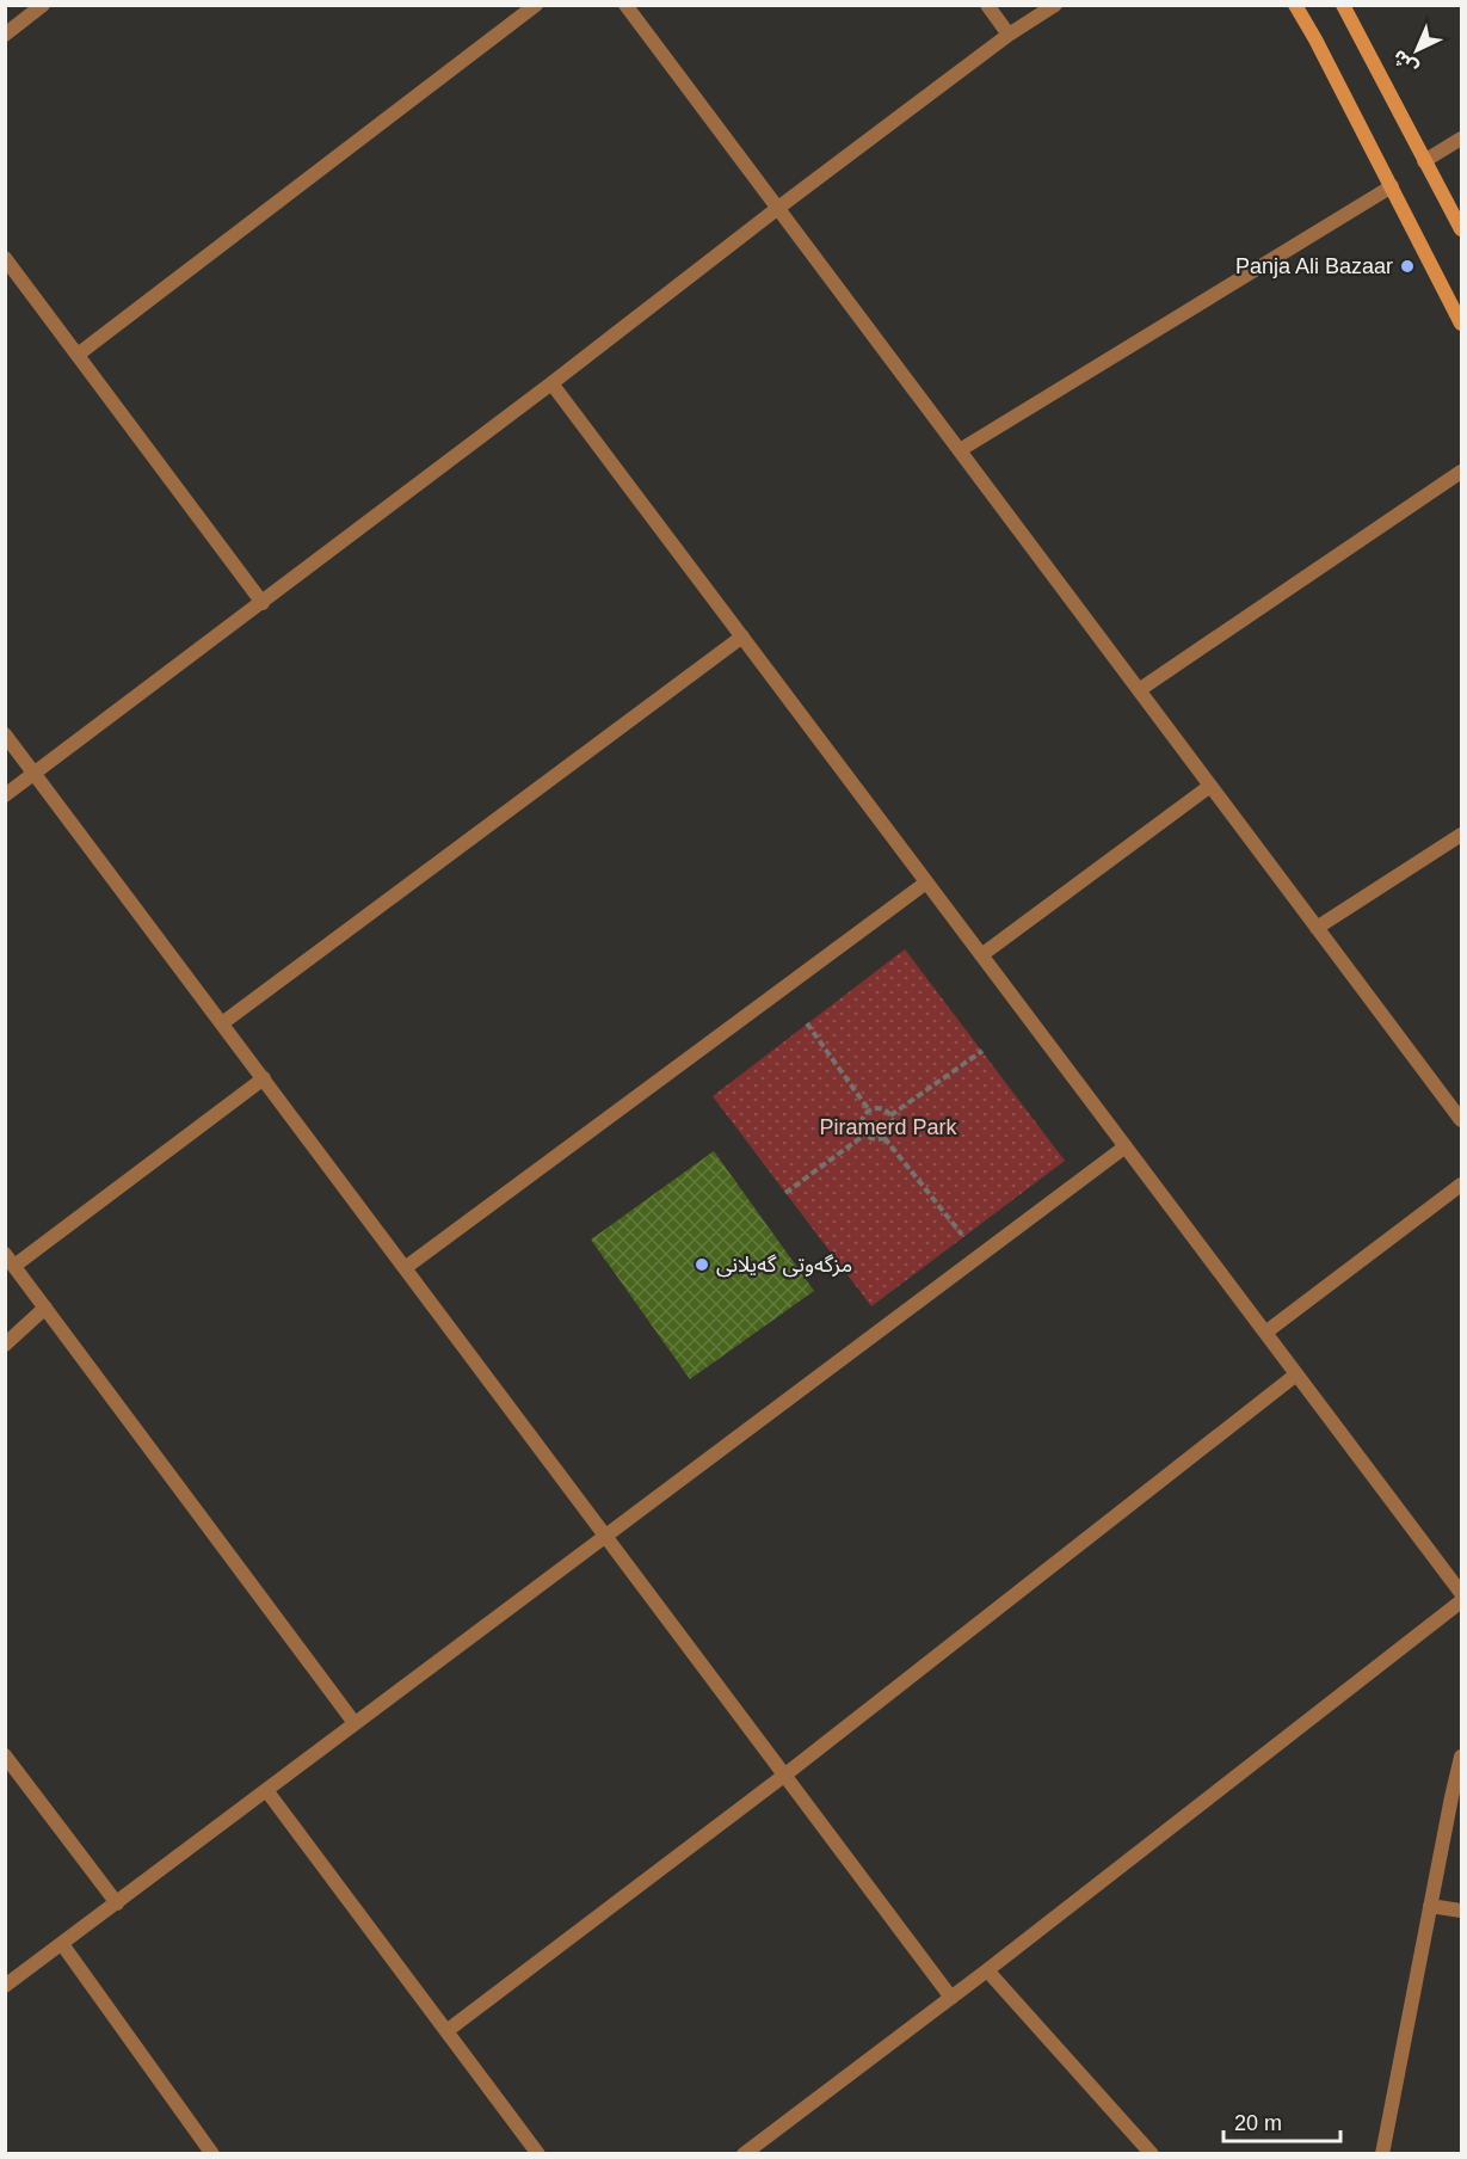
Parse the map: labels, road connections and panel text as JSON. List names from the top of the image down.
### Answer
{
  "parks": ["Piramerd Park"],
  "places": ["Panja Ali Bazaar", "مزگەوتی گەیلانی"],
  "scale_bar": "20 m",
  "north": "bottom left"
}
